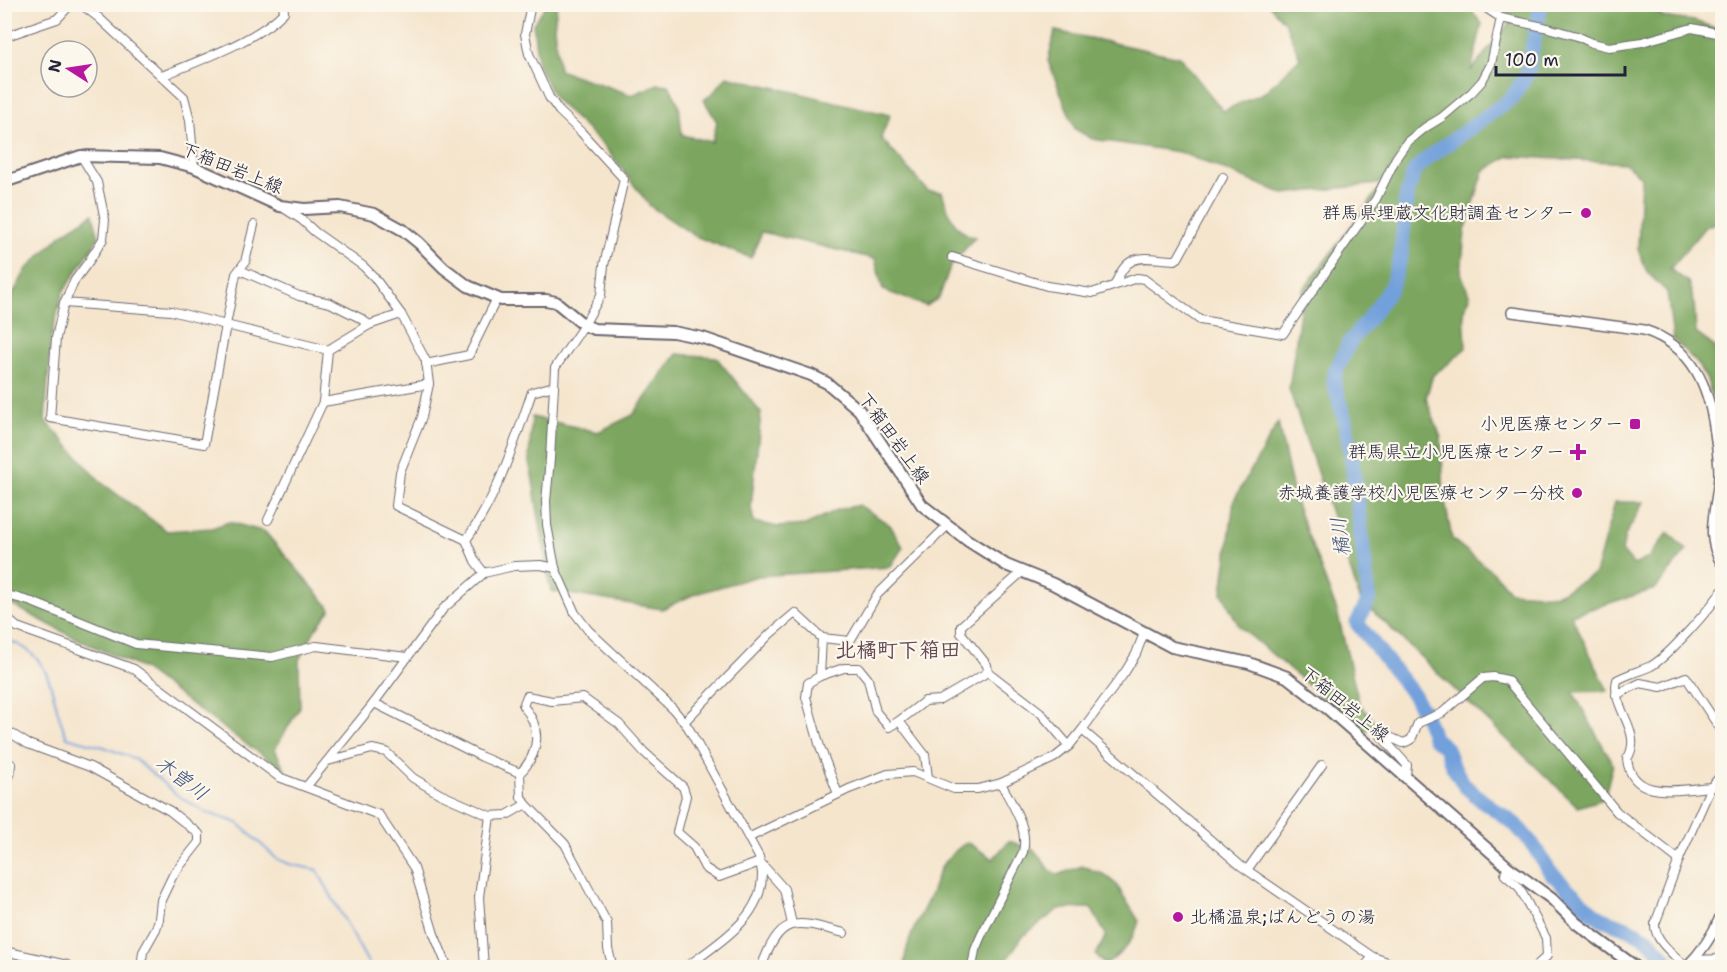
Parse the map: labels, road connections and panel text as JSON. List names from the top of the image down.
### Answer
{
  "streets": {
    "main road": ["下箱田岩上線"]
  },
  "districts": ["北橘町下箱田"],
  "water": ["橘川", "木曽川"],
  "places": {
    "other": ["群馬県埋蔵文化財調査センター", "赤城養護学校小児医療センター分校", "北橘温泉;ばんどうの湯"],
    "transit": ["小児医療センター"],
    "health": ["群馬県立小児医療センター"]
  },
  "scale_bar": "100 m",
  "north": "left"
}
